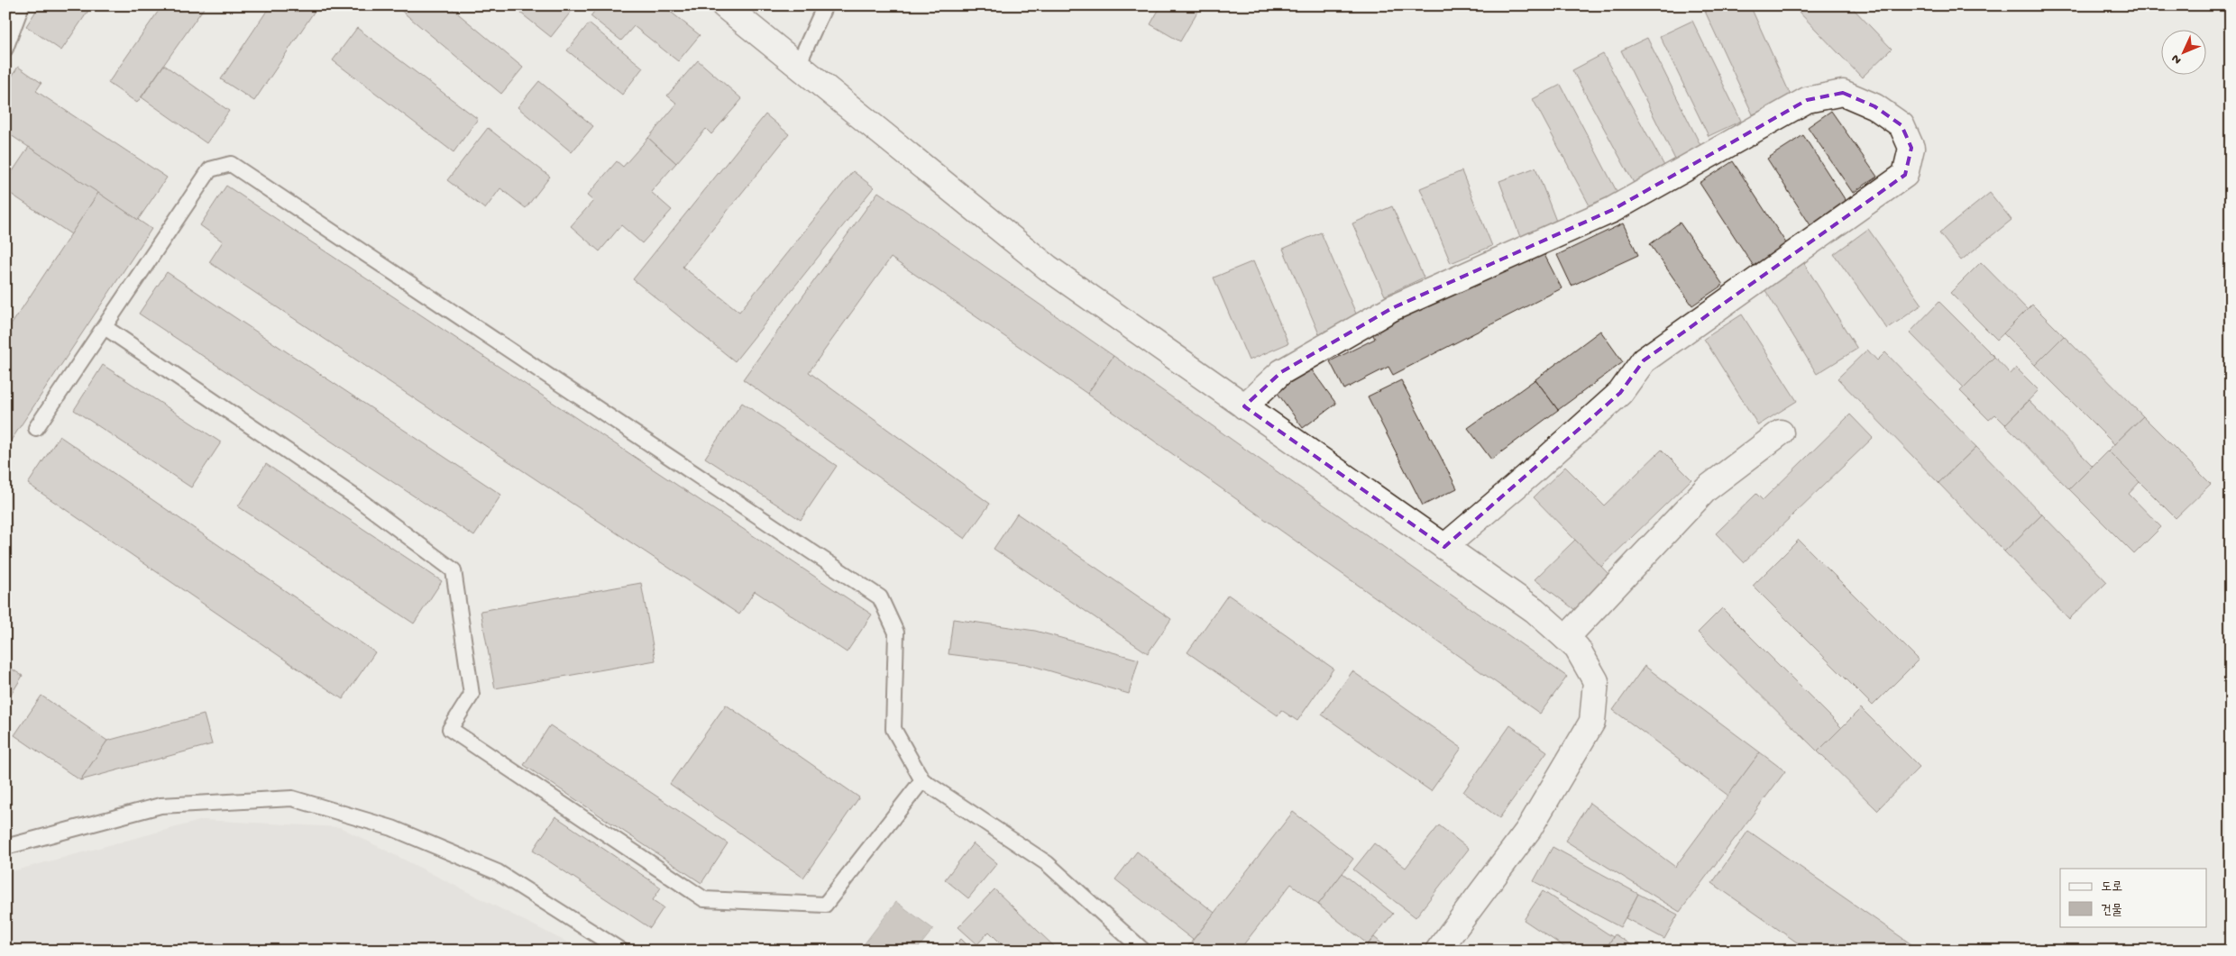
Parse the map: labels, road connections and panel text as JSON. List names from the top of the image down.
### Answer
{
  "legend": ["도로", "건물"],
  "north": "bottom left"
}
